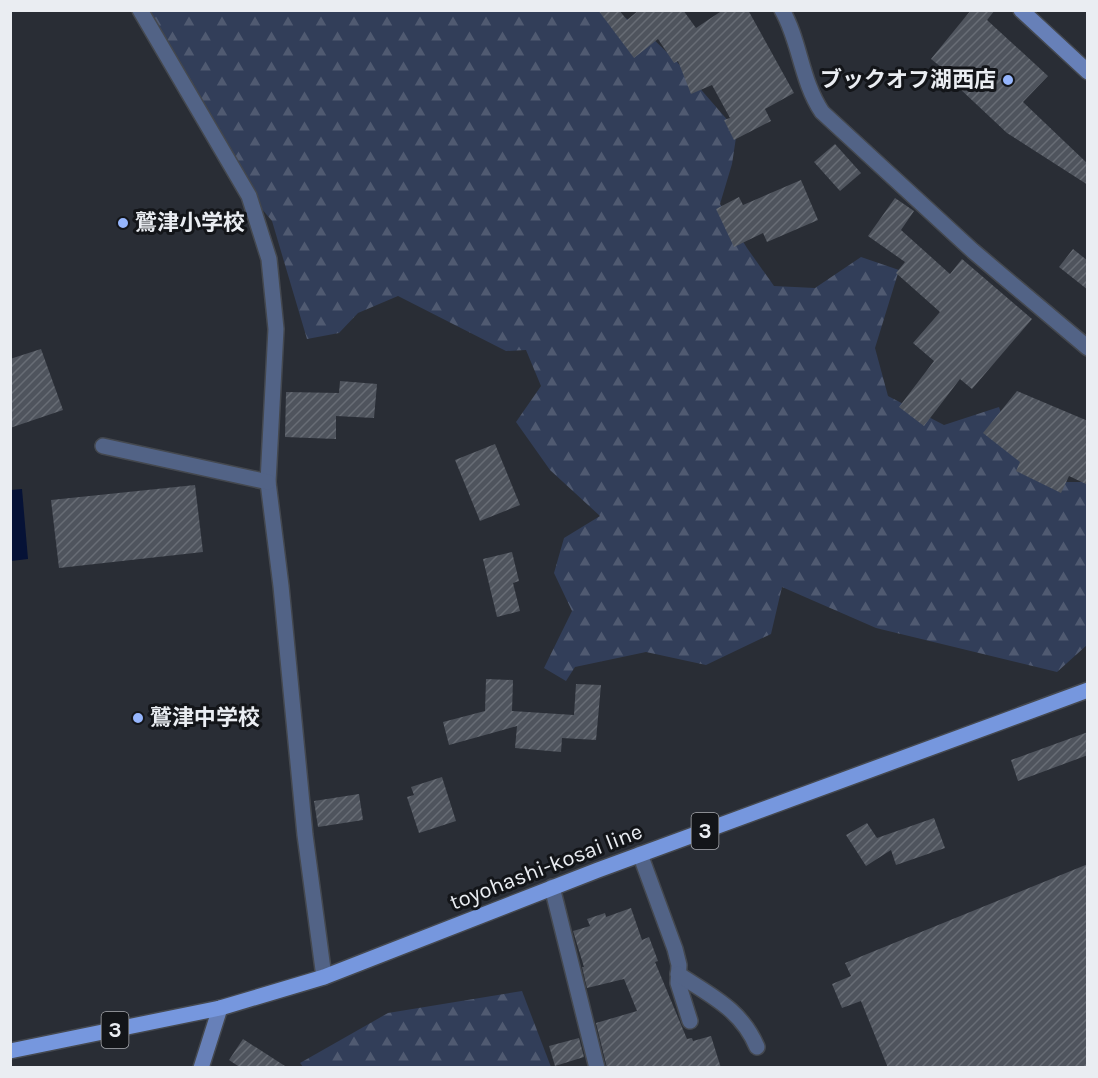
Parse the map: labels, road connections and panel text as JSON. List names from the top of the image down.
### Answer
{
  "streets": {
    "main road": ["3", "toyohashi-kosai line"]
  },
  "places": ["ブックオフ湖西店", "鷲津小学校", "鷲津中学校"]
}
